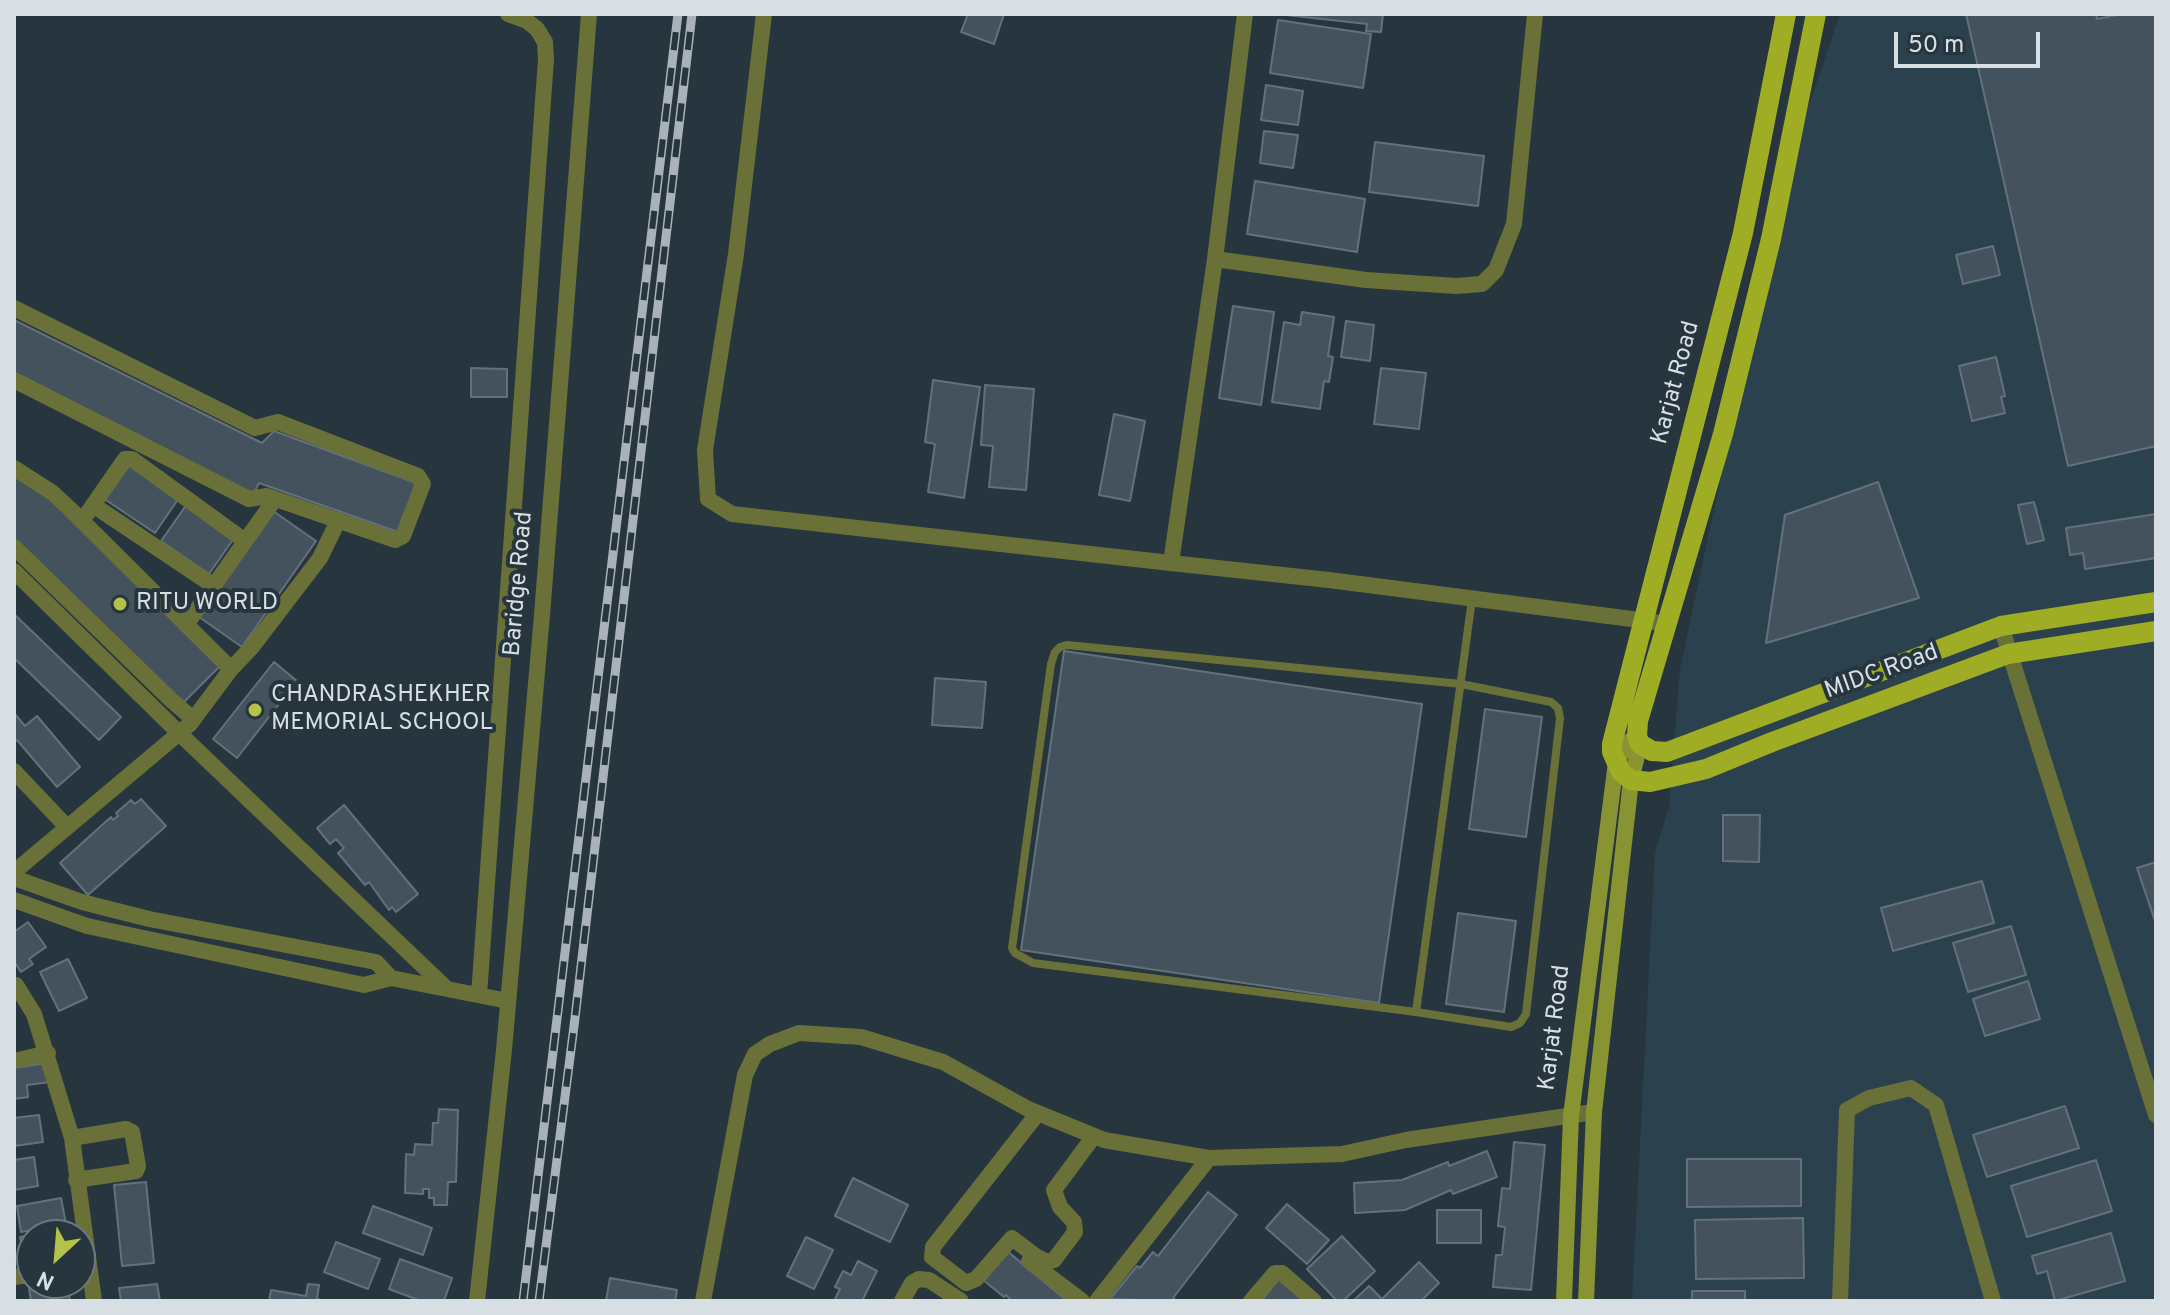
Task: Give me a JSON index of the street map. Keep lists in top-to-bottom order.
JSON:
{
  "streets": {
    "main road": ["Karjat Road", "MIDC Road"],
    "street": ["Baridge Road"]
  },
  "crossings": [
    ["Karjat Road", "MIDC Road"]
  ],
  "places": ["RITU WORLD", "CHANDRASHEKHER MEMORIAL SCHOOL"],
  "scale_bar": "50 m",
  "north": "bottom left"
}
